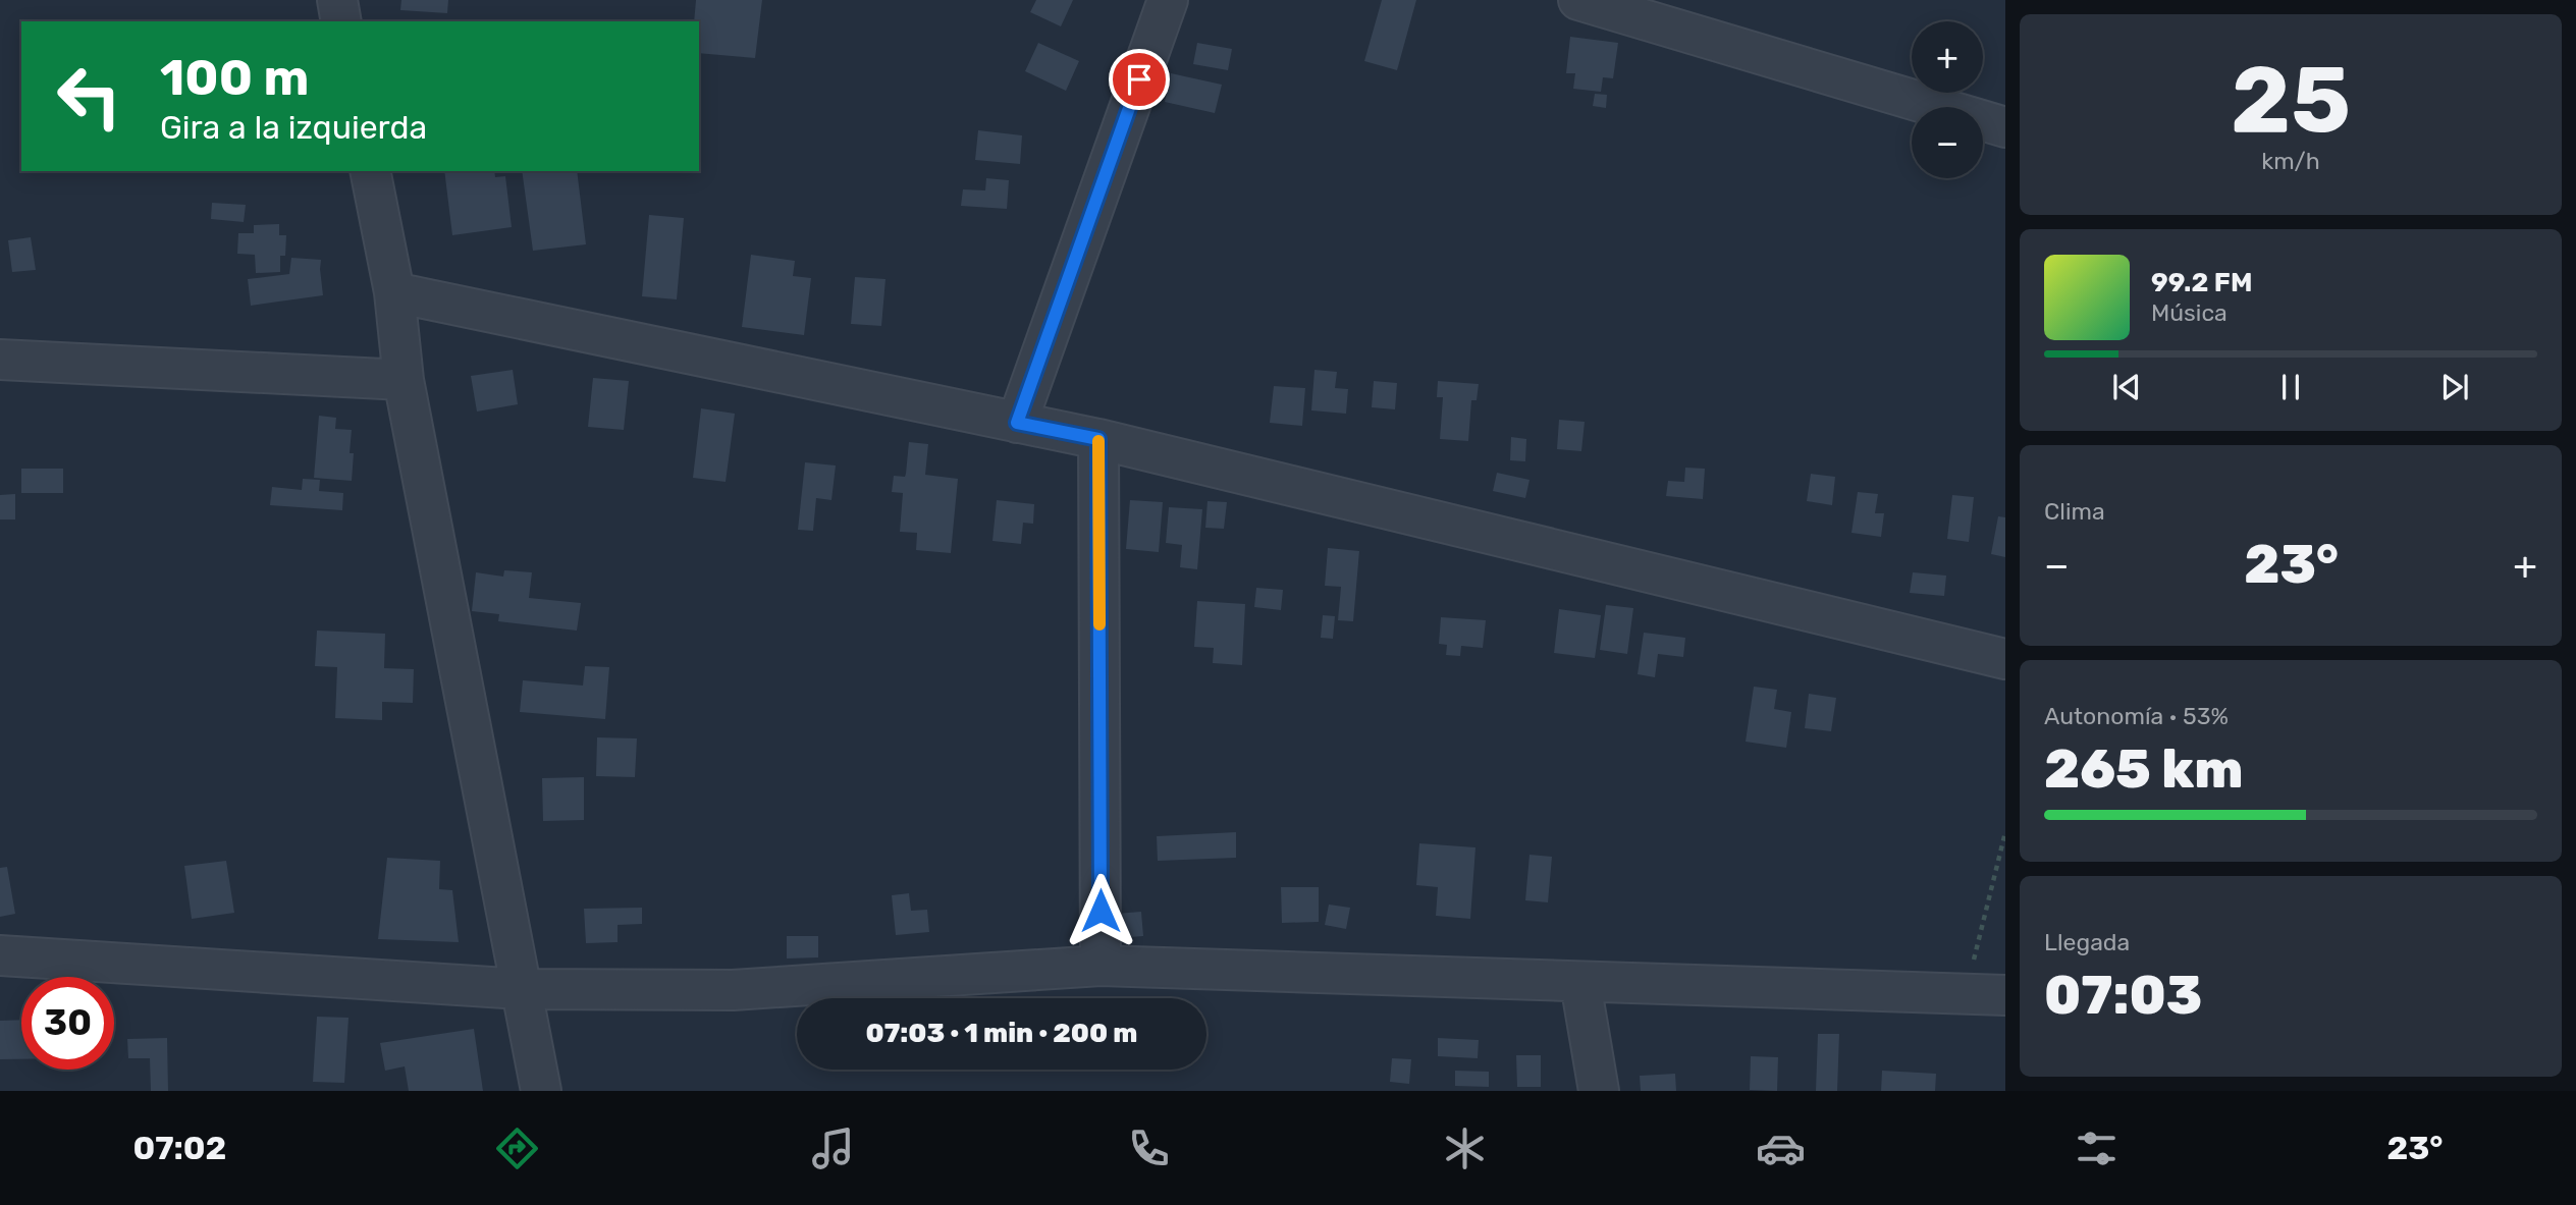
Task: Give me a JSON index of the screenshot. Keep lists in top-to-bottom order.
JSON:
{
  "page": {
    "tile": [
      ["25", "km/h"],
      "Clima",
      ["Autonomía · 53%", "265 km"],
      ["Llegada", "07:03"]
    ],
    "map_buttons": ["+", "−"],
    "turn": ["100 m", "Gira a la izquierda"],
    "song": ["99.2 FM", "Música"],
    "heat": ["−", "23°", "+"],
    "limit": "30",
    "trip": "07:03 · 1 min · 200 m",
    "tabs": ["07:02", "23°"]
  }
}
